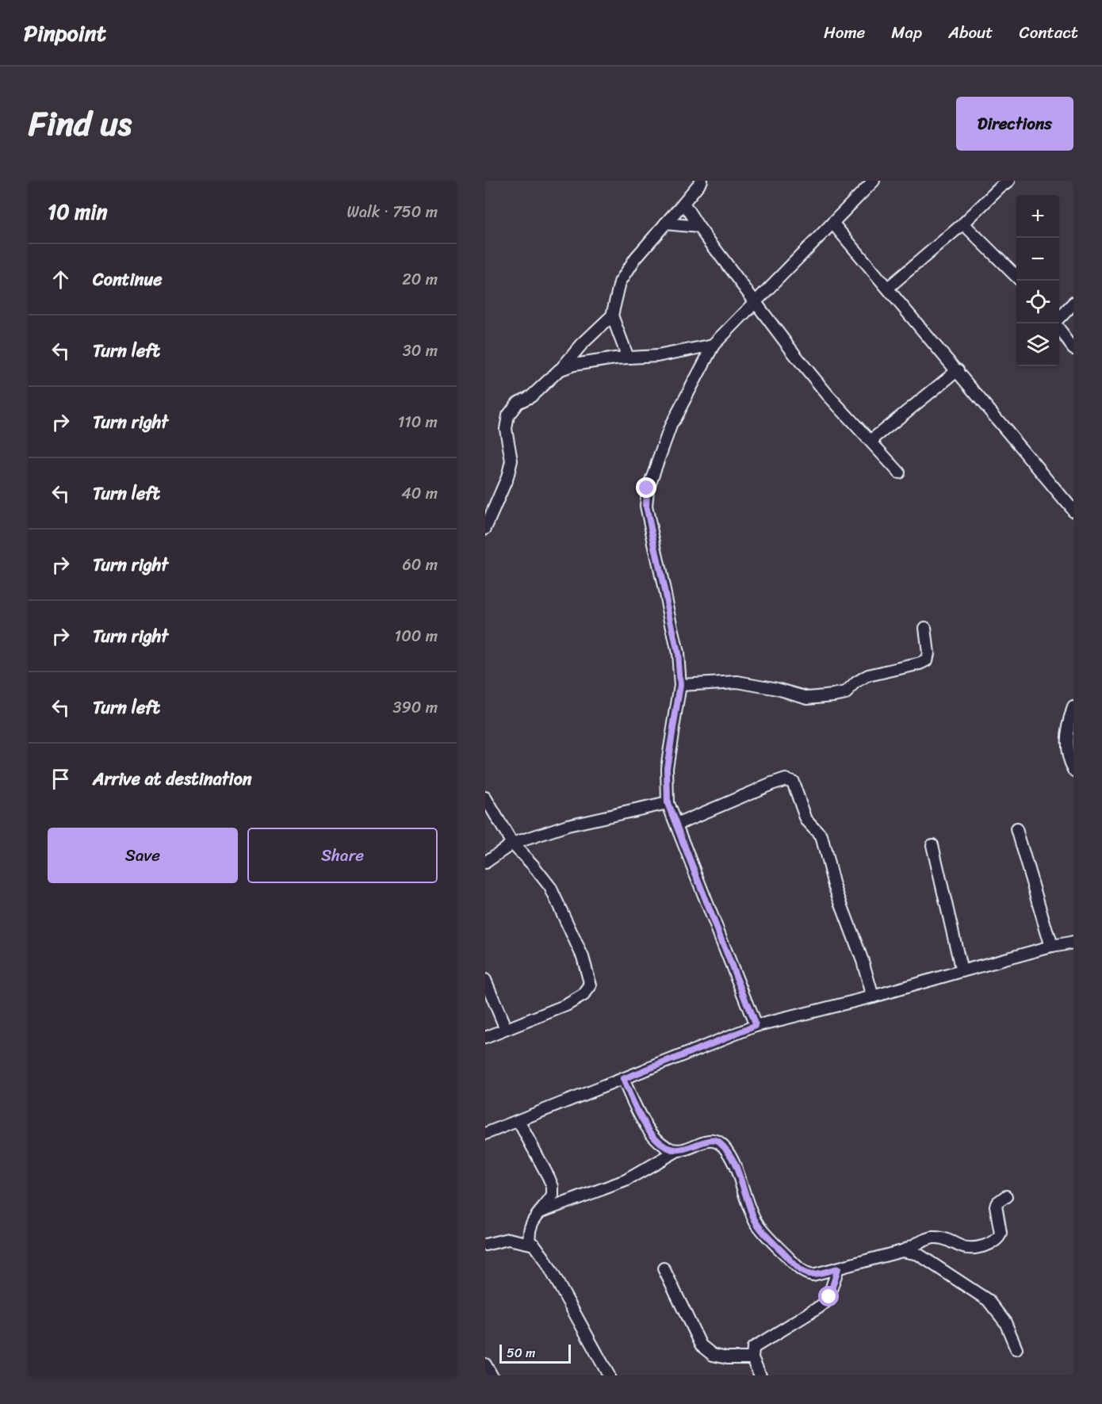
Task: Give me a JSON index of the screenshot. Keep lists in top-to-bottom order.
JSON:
{
  "scale_bar": "50 m",
  "page": {
    "header": "Pinpoint",
    "nav": [
      "Home",
      "Map",
      "About",
      "Contact"
    ],
    "title": "Find us",
    "buttons": [
      "Directions",
      ["Save", "Share"]
    ],
    "heading": ["10 min", "Walk · 750 m"],
    "map_buttons": ["+", "−"],
    "list": [
      ["Continue", "20 m"],
      ["Turn left", "30 m"],
      ["Turn right", "110 m"],
      ["Turn left", "40 m"],
      ["Turn right", "60 m"],
      ["Turn right", "100 m"],
      ["Turn left", "390 m"],
      "Arrive at destination"
    ],
    "scale": "50 m"
  }
}
